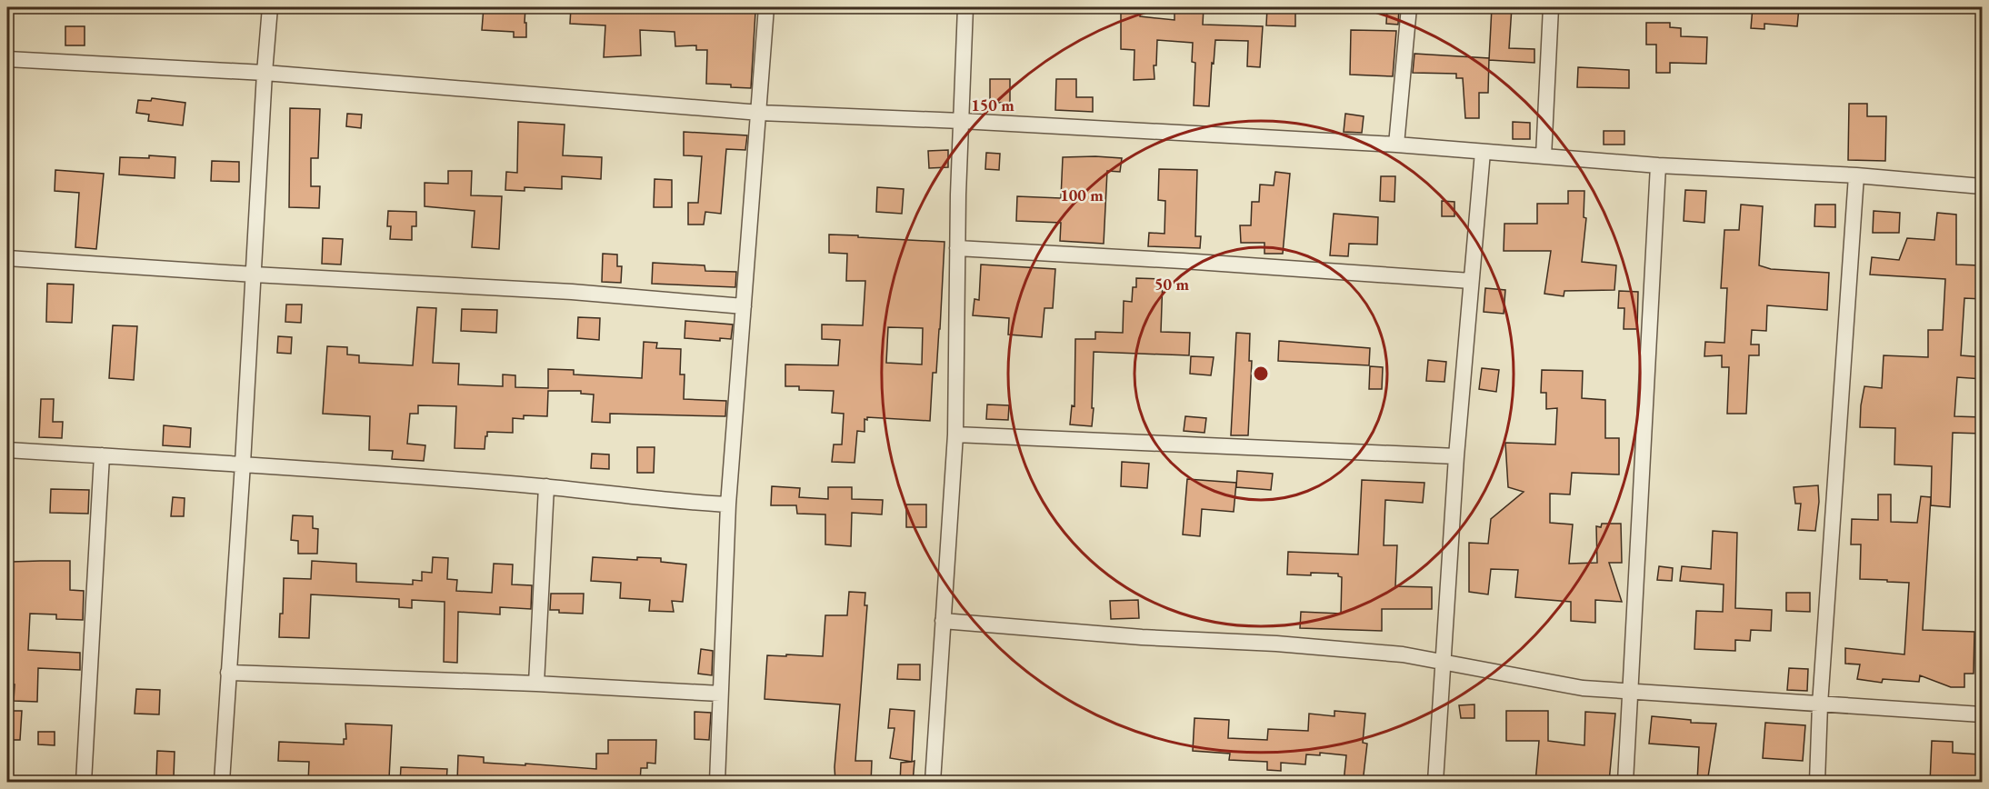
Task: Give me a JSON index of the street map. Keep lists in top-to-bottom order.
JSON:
{
  "rings": ["150 m", "100 m", "50 m"]
}
